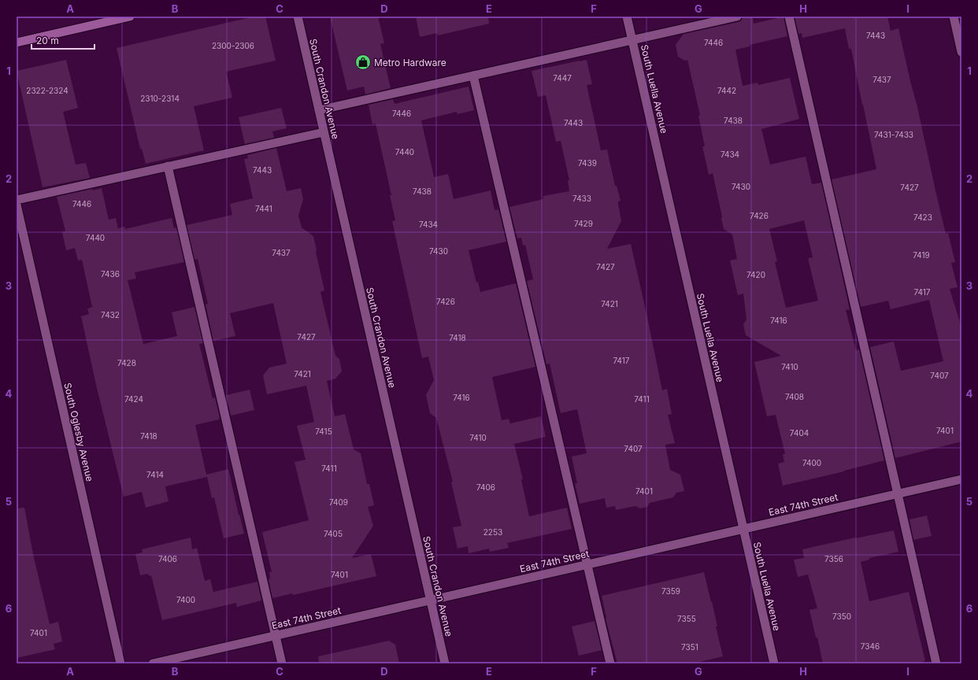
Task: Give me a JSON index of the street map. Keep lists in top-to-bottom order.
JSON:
{
  "streets": {
    "street": [
      "South Crandon Avenue",
      "South Luella Avenue",
      "South Oglesby Avenue",
      "East 74th Street"
    ]
  },
  "crossings": [
    ["South Crandon Avenue", "East 74th Street"],
    ["South Luella Avenue", "East 74th Street"]
  ],
  "places": {
    "shop": ["Metro Hardware"]
  },
  "house_numbers": [
    "7443",
    "7446",
    "2300-2306",
    "7447",
    "7437",
    "2322-2324",
    "7442",
    "2310-2314",
    "7446",
    "7438",
    "7443",
    "7431-7433",
    "7440",
    "7434",
    "7439",
    "7443",
    "7430",
    "7427",
    "7438",
    "7433",
    "7446",
    "7441",
    "7426",
    "7423",
    "7429",
    "7434",
    "7440",
    "7430",
    "7437",
    "7419",
    "7427",
    "7436",
    "7420",
    "7417",
    "7426",
    "7421",
    "7432",
    "7416",
    "7427",
    "7418",
    "7417",
    "7428",
    "7410",
    "7421",
    "7407",
    "7408",
    "7416",
    "7424",
    "7411",
    "7401",
    "7415",
    "7404",
    "7418",
    "7410",
    "7407",
    "7400",
    "7411",
    "7414",
    "7406",
    "7401",
    "7409",
    "2253",
    "7405",
    "7406",
    "7356",
    "7401",
    "7359",
    "7400",
    "7350",
    "7355",
    "7401",
    "7346",
    "7351"
  ],
  "scale_bar": "20 m",
  "grid": {
    "columns": [
      "A",
      "B",
      "C",
      "D",
      "E",
      "F",
      "G",
      "H",
      "I"
    ],
    "rows": [
      "1",
      "2",
      "3",
      "4",
      "5",
      "6"
    ]
  }
}
